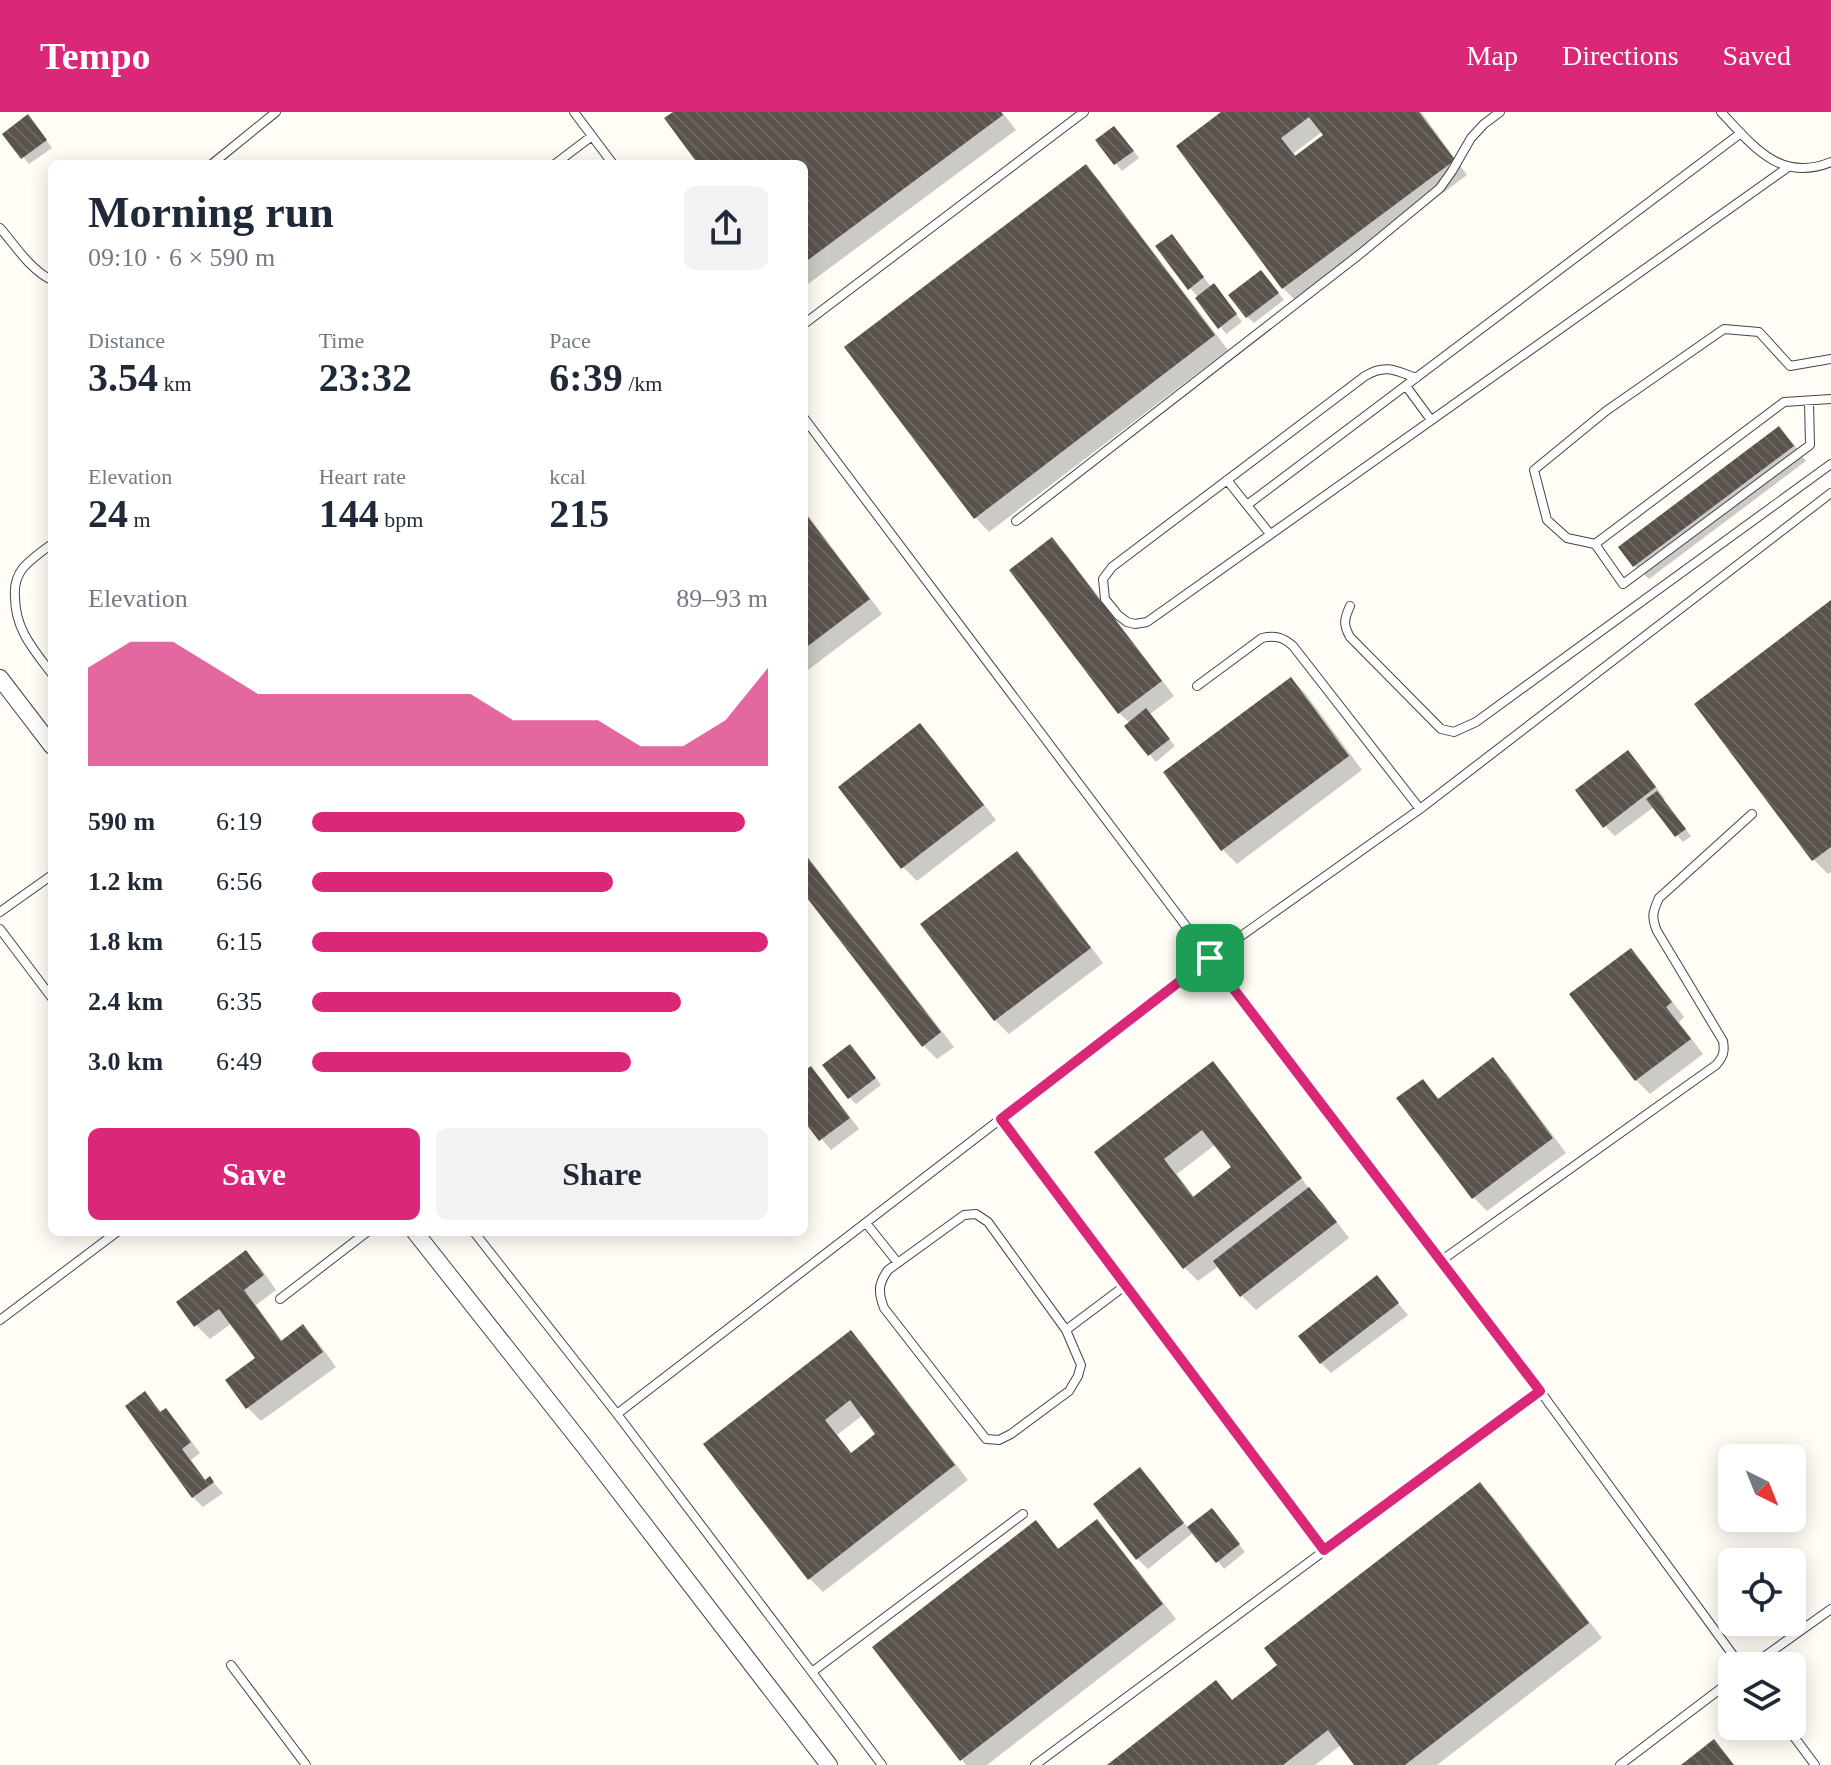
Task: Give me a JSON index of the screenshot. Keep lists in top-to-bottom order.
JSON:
{
  "north": "bottom right",
  "page": {
    "header": "Tempo",
    "nav": ["Map", "Directions", "Saved"],
    "heading": ["Morning run", "09:10 · 6 × 590 m"],
    "stats": [
      ["Distance", "3.54 km"],
      ["Time", "23:32"],
      ["Pace", "6:39 /km"],
      ["Elevation", "24 m"],
      ["Heart rate", "144 bpm"],
      ["kcal", "215"]
    ],
    "chart": ["Elevation", "89–93 m"],
    "list": [
      {
        "name": "590 m",
        "note": "6:19"
      },
      {
        "name": "1.2 km",
        "note": "6:56"
      },
      {
        "name": "1.8 km",
        "note": "6:15"
      },
      {
        "name": "2.4 km",
        "note": "6:35"
      },
      {
        "name": "3.0 km",
        "note": "6:49"
      }
    ],
    "buttons": ["Save", "Share"]
  }
}
